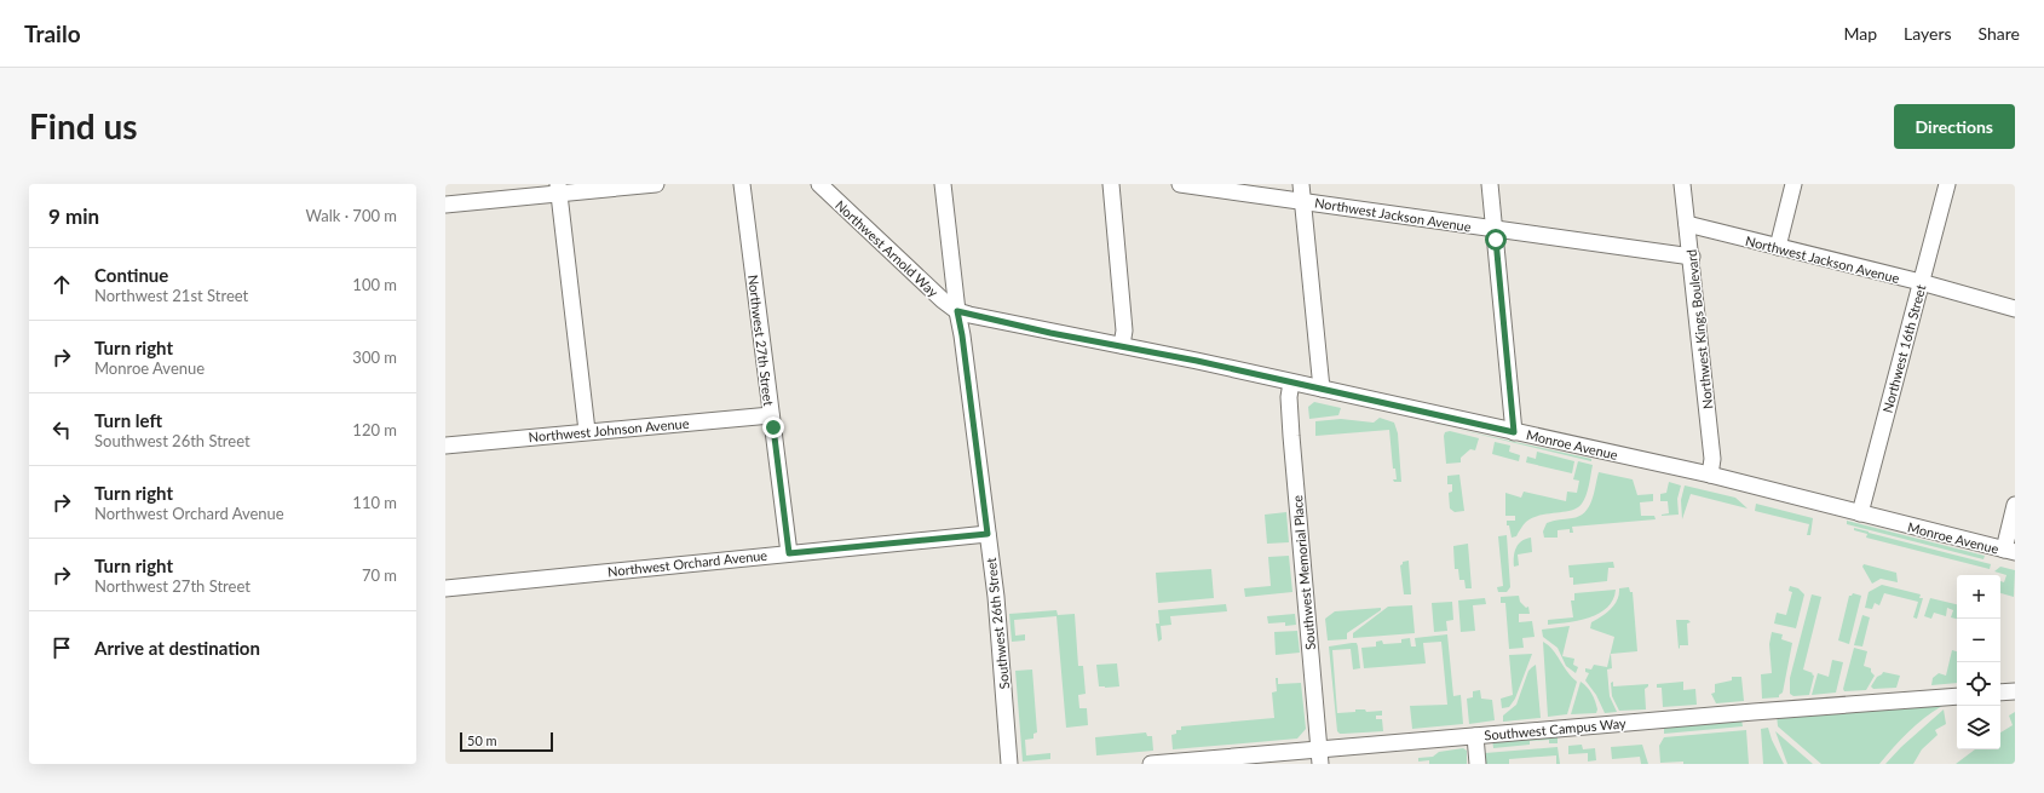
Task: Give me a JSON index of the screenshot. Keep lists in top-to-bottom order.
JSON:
{
  "streets": {
    "street": [
      "Northwest Jackson Avenue",
      "Northwest Arnold Way",
      "Northwest Kings Boulevard",
      "Northwest 27th Street",
      "Northwest 16th Street",
      "Northwest Johnson Avenue",
      "Monroe Avenue",
      "Northwest Orchard Avenue",
      "Southwest Memorial Place",
      "Southwest 26th Street",
      "Southwest Campus Way"
    ]
  },
  "crossings": [
    ["Northwest Jackson Avenue", "Northwest Kings Boulevard"],
    ["Northwest Jackson Avenue", "Northwest 16th Street"],
    ["Northwest Arnold Way", "Monroe Avenue"],
    ["Northwest Arnold Way", "Southwest 26th Street"],
    ["Northwest Kings Boulevard", "Monroe Avenue"],
    ["Northwest 27th Street", "Northwest Johnson Avenue"],
    ["Northwest 27th Street", "Northwest Orchard Avenue"],
    ["Northwest 16th Street", "Monroe Avenue"],
    ["Monroe Avenue", "Southwest Memorial Place"],
    ["Monroe Avenue", "Southwest 26th Street"],
    ["Northwest Orchard Avenue", "Southwest 26th Street"],
    ["Southwest Memorial Place", "Southwest Campus Way"]
  ],
  "scale_bar": "50 m",
  "page": {
    "header": "Trailo",
    "nav": ["Map", "Layers", "Share"],
    "buttons": "Directions",
    "title": "Find us",
    "heading": ["9 min", "Walk · 700 m"],
    "list": [
      ["Continue", "Northwest 21st Street", "100 m"],
      ["Turn right", "Monroe Avenue", "300 m"],
      ["Turn left", "Southwest 26th Street", "120 m"],
      ["Turn right", "Northwest Orchard Avenue", "110 m"],
      ["Turn right", "Northwest 27th Street", "70 m"],
      "Arrive at destination"
    ],
    "map_buttons": ["+", "−"],
    "scale": "50 m"
  }
}
